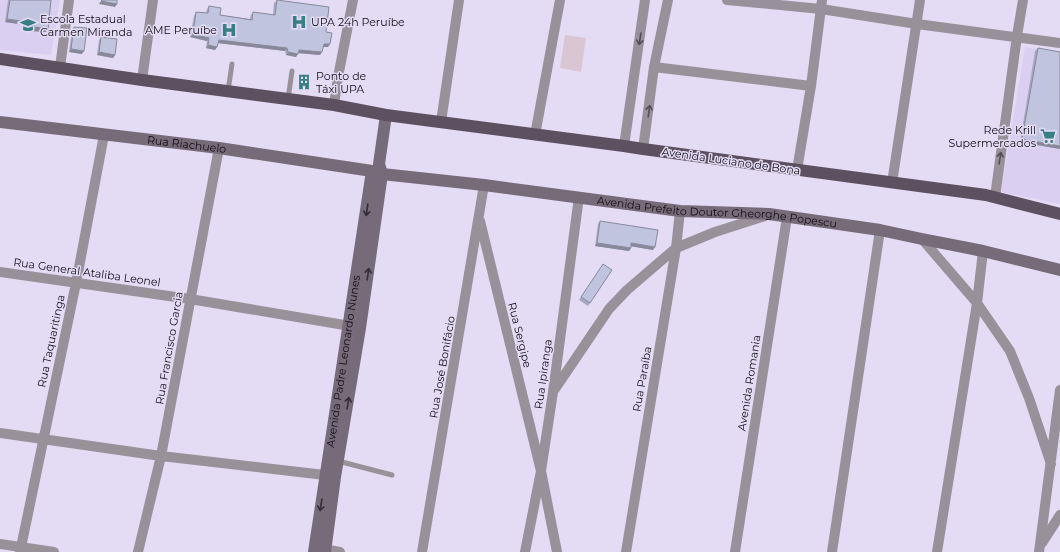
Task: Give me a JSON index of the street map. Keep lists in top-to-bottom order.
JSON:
{
  "streets": {
    "main road": [
      "Rua Riachuelo",
      "Avenida Luciano de Bona",
      "Avenida Prefeito Doutor Gheorghe Popescu",
      "Avenida Padre Leonardo Nunes"
    ],
    "street": [
      "Rua General Ataliba Leonel",
      "Rua Sergipe",
      "Rua Taquaritinga",
      "Rua Francisco Garcia",
      "Rua José Bonifácio",
      "Rua Ipiranga",
      "Rua Paraíba",
      "Avenida Romania"
    ]
  },
  "crossings": [
    ["Rua Riachuelo", "Avenida Prefeito Doutor Gheorghe Popescu"],
    ["Rua Riachuelo", "Rua Taquaritinga"],
    ["Rua Riachuelo", "Rua Francisco Garcia"],
    ["Rua Riachuelo", "Avenida Padre Leonardo Nunes"],
    ["Avenida Luciano de Bona", "Avenida Padre Leonardo Nunes"],
    ["Avenida Prefeito Doutor Gheorghe Popescu", "Avenida Padre Leonardo Nunes"],
    ["Avenida Prefeito Doutor Gheorghe Popescu", "Rua José Bonifácio"],
    ["Avenida Prefeito Doutor Gheorghe Popescu", "Rua Ipiranga"],
    ["Avenida Prefeito Doutor Gheorghe Popescu", "Rua Paraíba"],
    ["Avenida Prefeito Doutor Gheorghe Popescu", "Avenida Romania"],
    ["Rua General Ataliba Leonel", "Rua Taquaritinga"],
    ["Rua General Ataliba Leonel", "Rua Francisco Garcia"],
    ["Rua General Ataliba Leonel", "Avenida Padre Leonardo Nunes"],
    ["Rua Sergipe", "Rua José Bonifácio"],
    ["Rua Sergipe", "Rua Ipiranga"]
  ],
  "places": {
    "hospital": ["UPA 24h Peruíbe", "AME Peruíbe"],
    "school or university": ["Escola Estadual Carmen Miranda"],
    "building": ["Ponto de Táxi UPA"],
    "supermarket": ["Rede Krill Supermercados"]
  }
}
